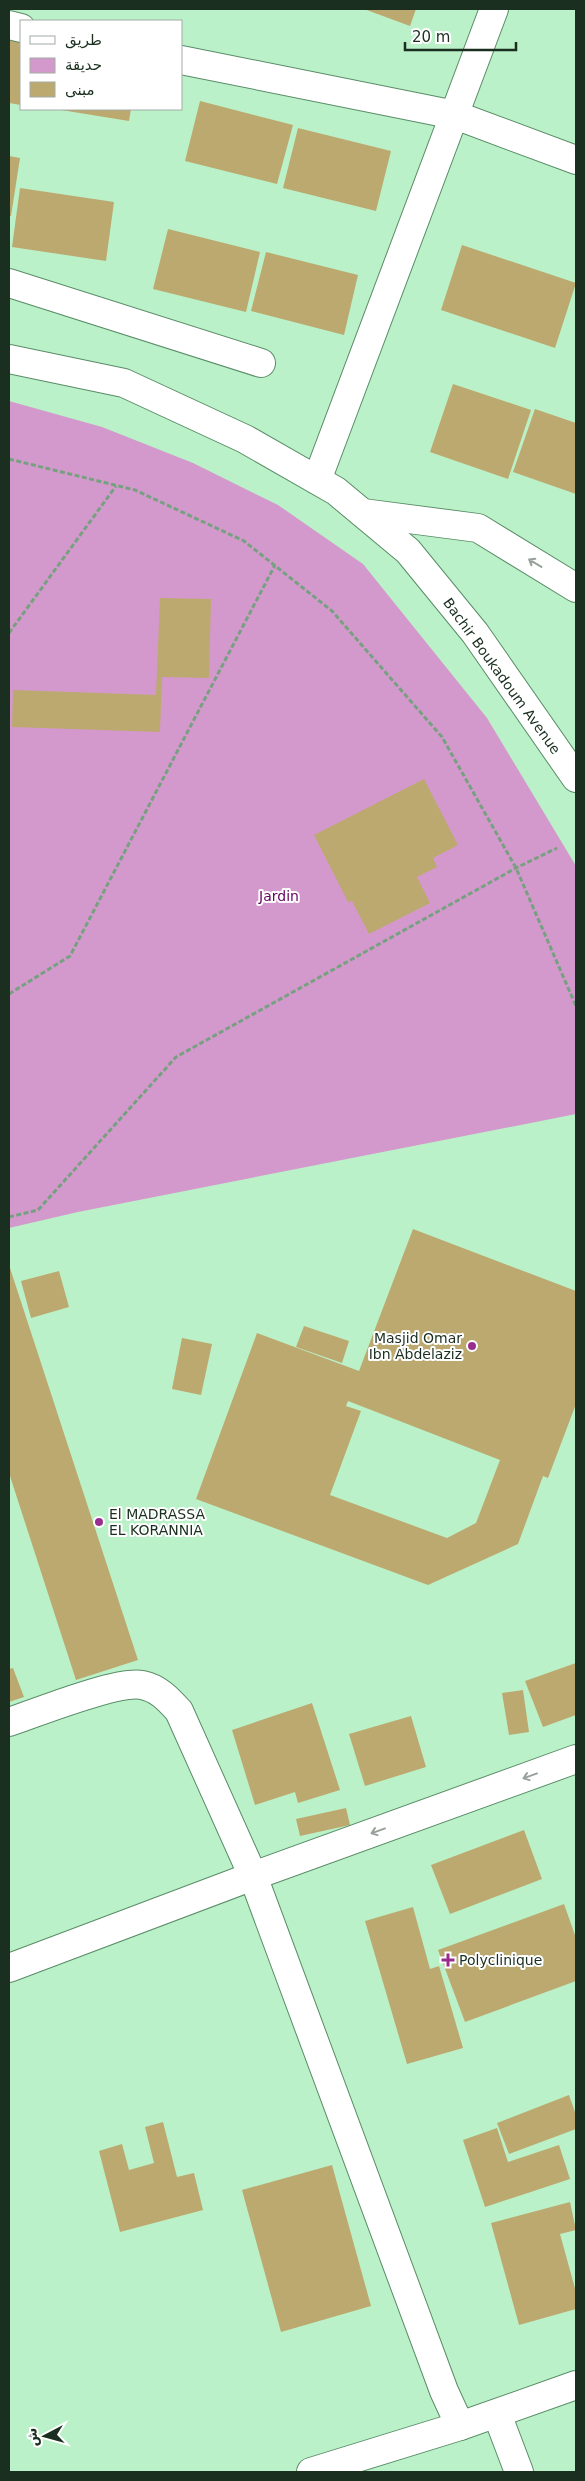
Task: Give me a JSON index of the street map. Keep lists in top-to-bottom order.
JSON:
{
  "streets": {
    "street": ["Bachir Boukadoum Avenue"]
  },
  "parks": ["Jardin"],
  "places": {
    "other": ["Masjid Omar Ibn Abdelaziz", "El MADRASSA EL KORANNIA"],
    "health": ["Polyclinique"]
  },
  "legend": ["طريق", "حديقة", "مبنى"],
  "scale_bar": "20 m",
  "north": "left"
}
